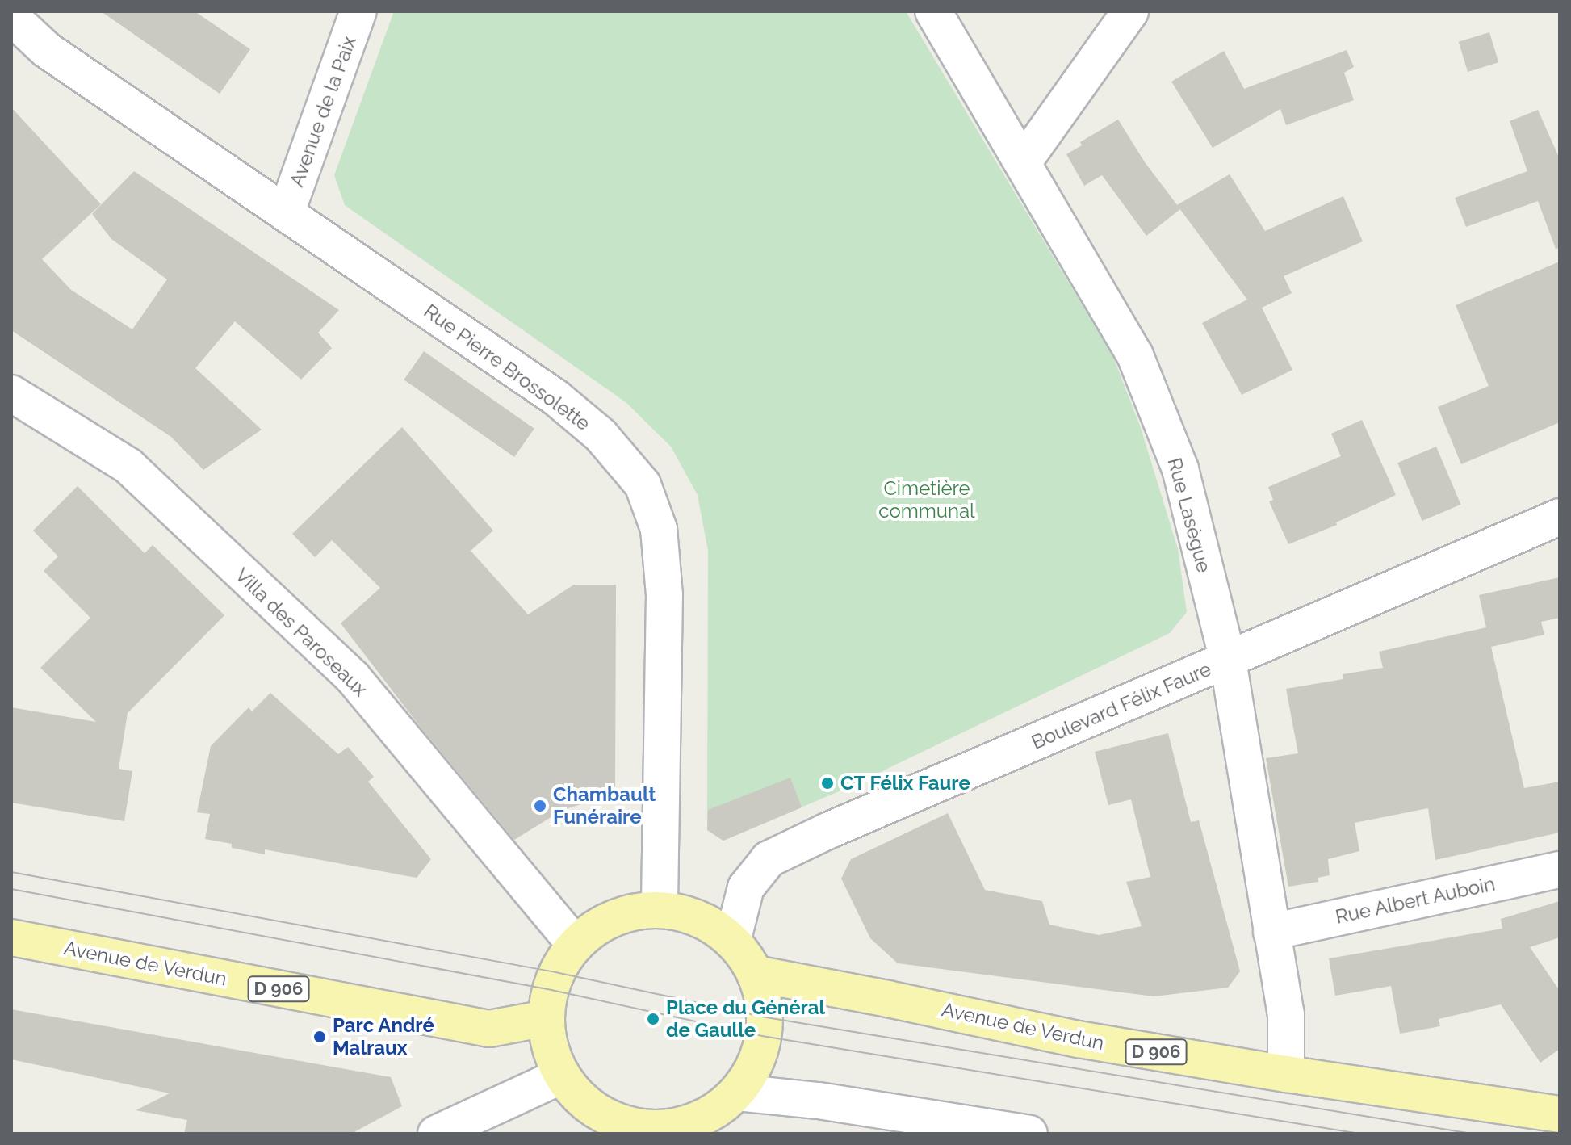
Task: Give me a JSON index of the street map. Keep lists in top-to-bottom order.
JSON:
{
  "streets": {
    "main road": ["Avenue de Verdun", "D 906"],
    "street": [
      "Avenue de la Paix",
      "Rue Pierre Brossolette",
      "Rue Lasègue",
      "Villa des Paroseaux",
      "Boulevard Félix Faure",
      "Rue Albert Auboin"
    ]
  },
  "crossings": [
    ["Avenue de la Paix", "Rue Pierre Brossolette"],
    ["Rue Pierre Brossolette", "Villa des Paroseaux"],
    ["Rue Pierre Brossolette", "Boulevard Félix Faure"],
    ["Rue Pierre Brossolette", "Avenue de Verdun"],
    ["Rue Lasègue", "Boulevard Félix Faure"],
    ["Rue Lasègue", "Rue Albert Auboin"],
    ["Rue Lasègue", "Avenue de Verdun"],
    ["Villa des Paroseaux", "Boulevard Félix Faure"],
    ["Villa des Paroseaux", "Avenue de Verdun"],
    ["Boulevard Félix Faure", "Avenue de Verdun"]
  ],
  "parks": ["Cimetière communal"],
  "places": [
    "CT Félix Faure",
    "Chambault Funéraire",
    "Place du Général de Gaulle",
    "Parc André Malraux"
  ]
}
